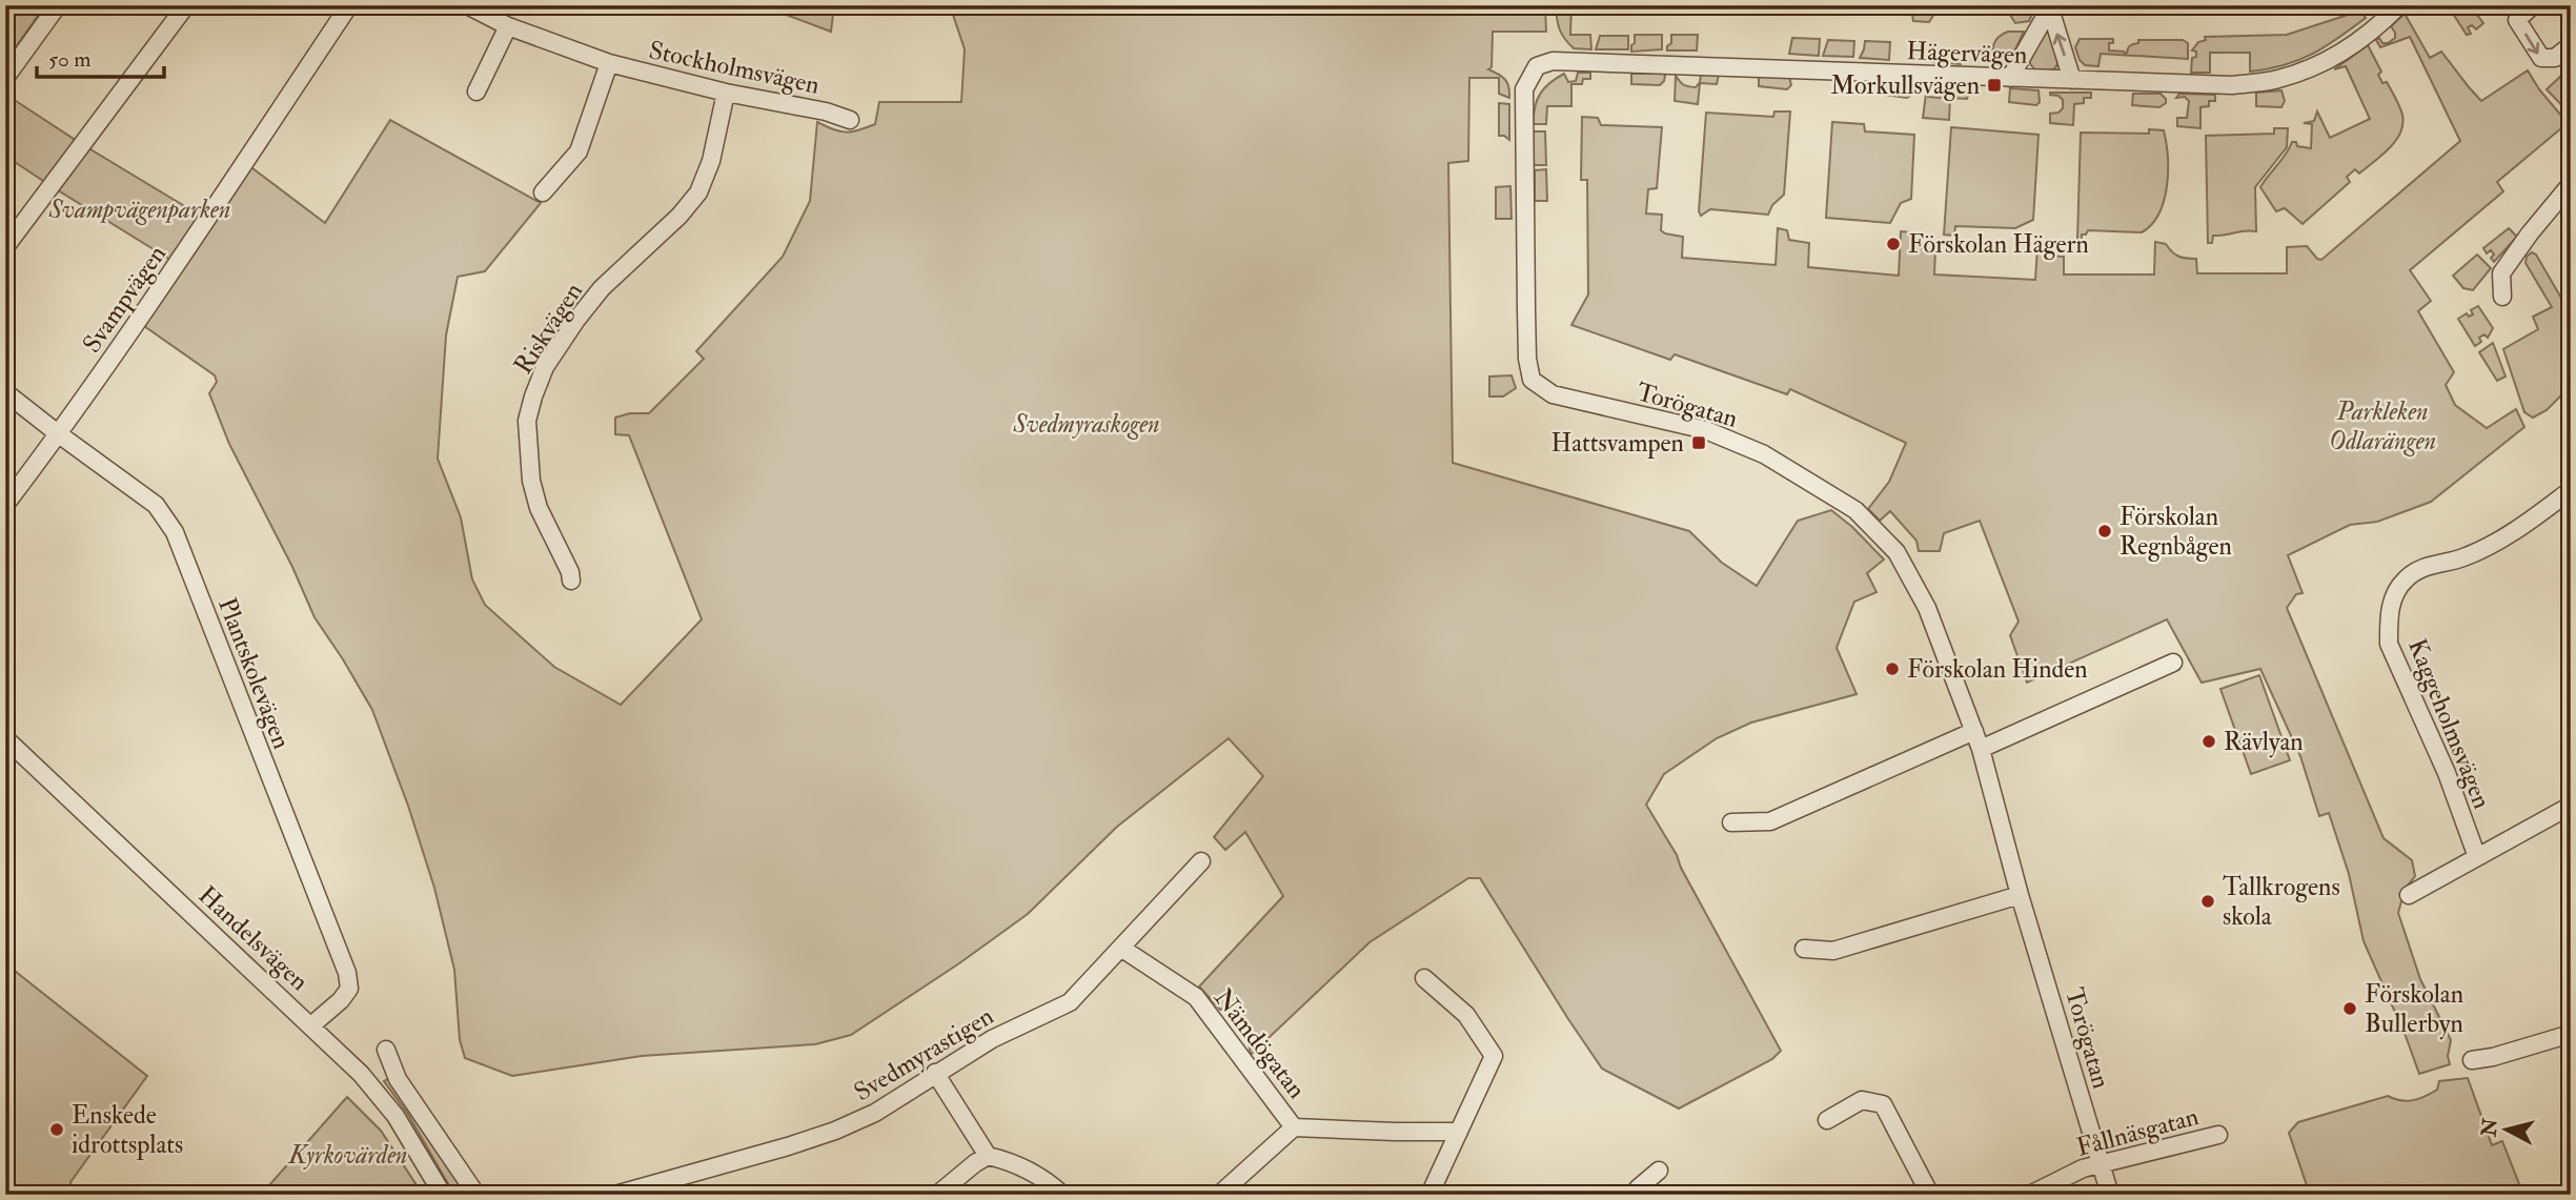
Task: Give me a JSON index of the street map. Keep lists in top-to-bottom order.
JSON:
{
  "streets": {
    "street": [
      "Hägervägen",
      "Stockholmsvägen",
      "Svampvägen",
      "Riskvägen",
      "Torögatan",
      "Plantskolevägen",
      "Kaggeholmsvägen",
      "Handelsvägen",
      "Nämdögatan",
      "Svedmyrastigen",
      "Fållnäsgatan"
    ]
  },
  "crossings": [
    ["Hägervägen", "Torögatan"],
    ["Stockholmsvägen", "Riskvägen"],
    ["Svampvägen", "Plantskolevägen"],
    ["Torögatan", "Fållnäsgatan"],
    ["Plantskolevägen", "Handelsvägen"],
    ["Nämdögatan", "Svedmyrastigen"]
  ],
  "parks": [
    "Svampvägenparken",
    "Parkleken Odlarängen",
    "Svedmyraskogen",
    "Kyrkovärden"
  ],
  "places": {
    "transit": ["Morkullsvägen", "Hattsvampen"],
    "other": [
      "Förskolan Hägern",
      "Förskolan Regnbågen",
      "Förskolan Hinden",
      "Rävlyan",
      "Tallkrogens skola",
      "Förskolan Bullerbyn",
      "Enskede idrottsplats"
    ]
  },
  "scale_bar": "50 m",
  "north": "left"
}
